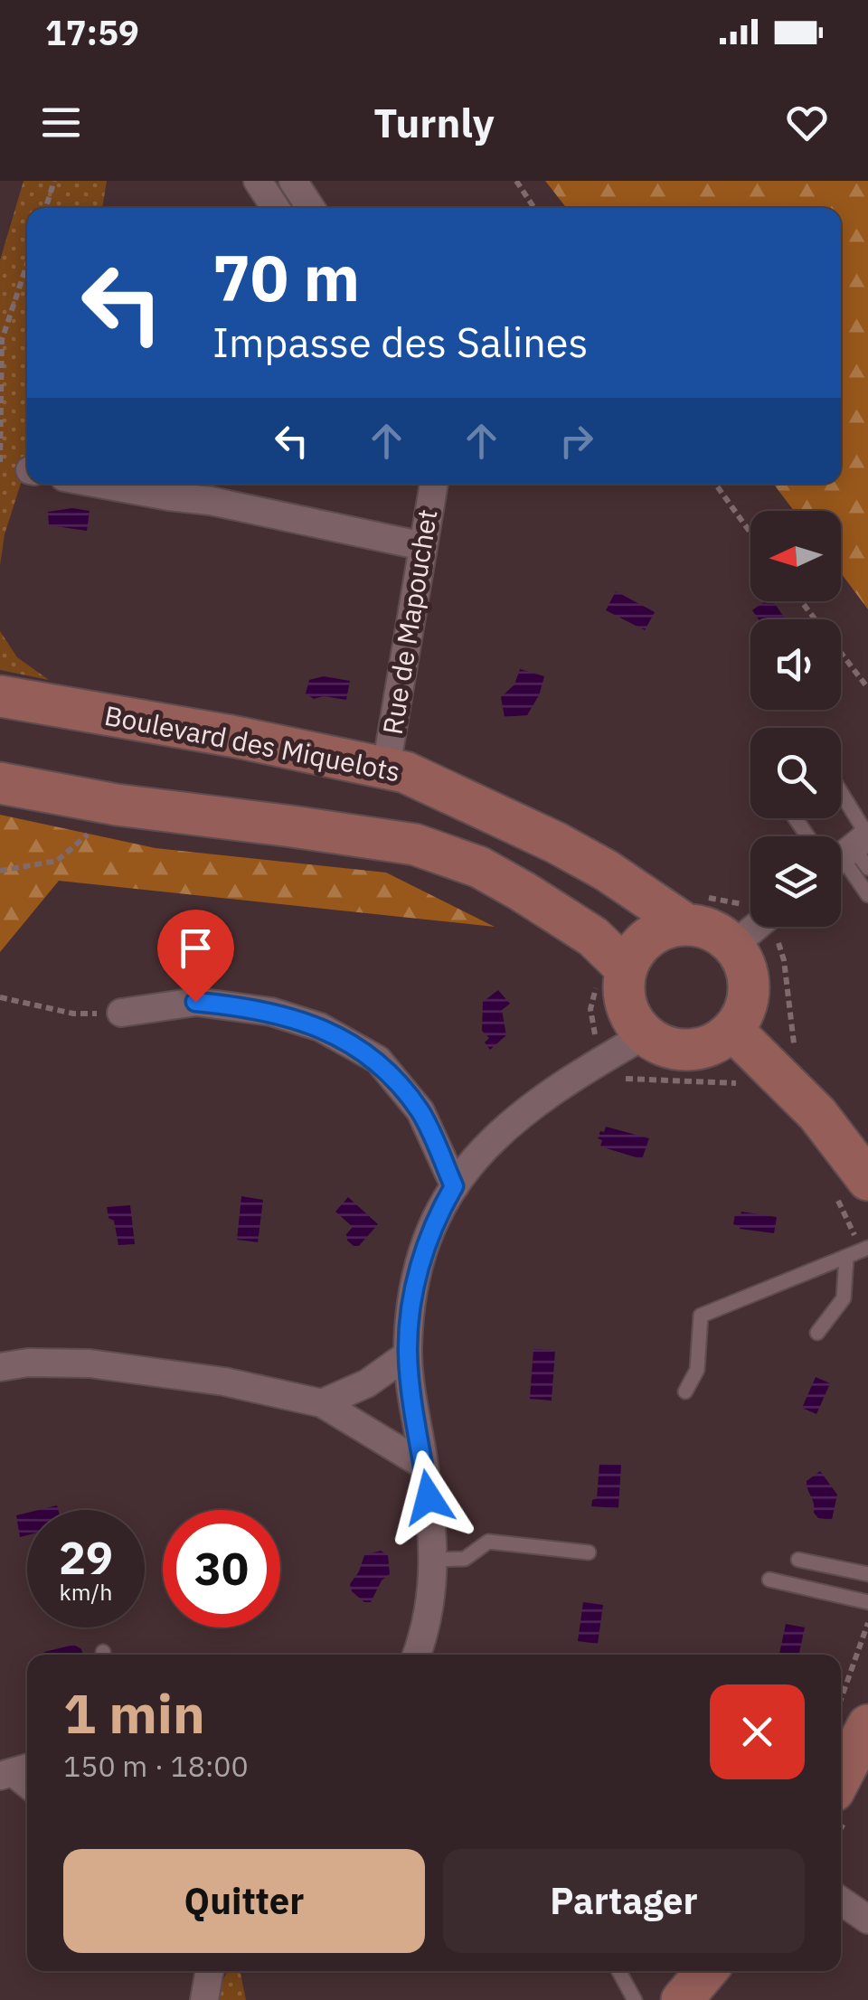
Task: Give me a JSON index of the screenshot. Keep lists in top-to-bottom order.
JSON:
{
  "streets": {
    "main road": ["Boulevard des Miquelots"],
    "street": ["Rue de Mapouchet"]
  },
  "crossings": [
    ["Rue de Mapouchet", "Boulevard des Miquelots"]
  ],
  "north": "left",
  "page": {
    "status": "17:59",
    "header": "Turnly",
    "turn": ["70 m", "Impasse des Salines"],
    "speed": "29 km/h",
    "limit": "30",
    "heading": ["1 min", "150 m · 18:00"],
    "buttons": ["Quitter", "Partager"]
  }
}
